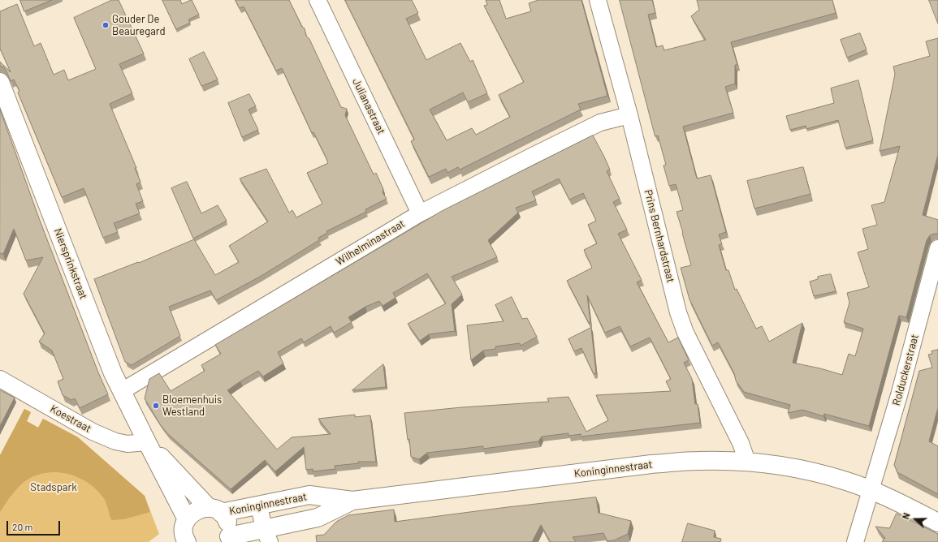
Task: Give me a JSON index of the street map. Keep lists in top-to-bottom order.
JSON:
{
  "streets": {
    "main road": ["Niersprinkstraat", "Koninginnestraat"],
    "street": [
      "Julianastraat",
      "Prins Bernhardstraat",
      "Wilhelminastraat",
      "Rolduckerstraat",
      "Koestraat"
    ]
  },
  "crossings": [
    ["Julianastraat", "Wilhelminastraat"],
    ["Prins Bernhardstraat", "Wilhelminastraat"],
    ["Prins Bernhardstraat", "Koninginnestraat"],
    ["Wilhelminastraat", "Niersprinkstraat"],
    ["Niersprinkstraat", "Koestraat"],
    ["Niersprinkstraat", "Koninginnestraat"],
    ["Rolduckerstraat", "Koninginnestraat"]
  ],
  "parks": ["Stadspark"],
  "places": ["Gouder De Beauregard", "Bloemenhuis Westland"],
  "scale_bar": "20 m",
  "north": "left"
}
